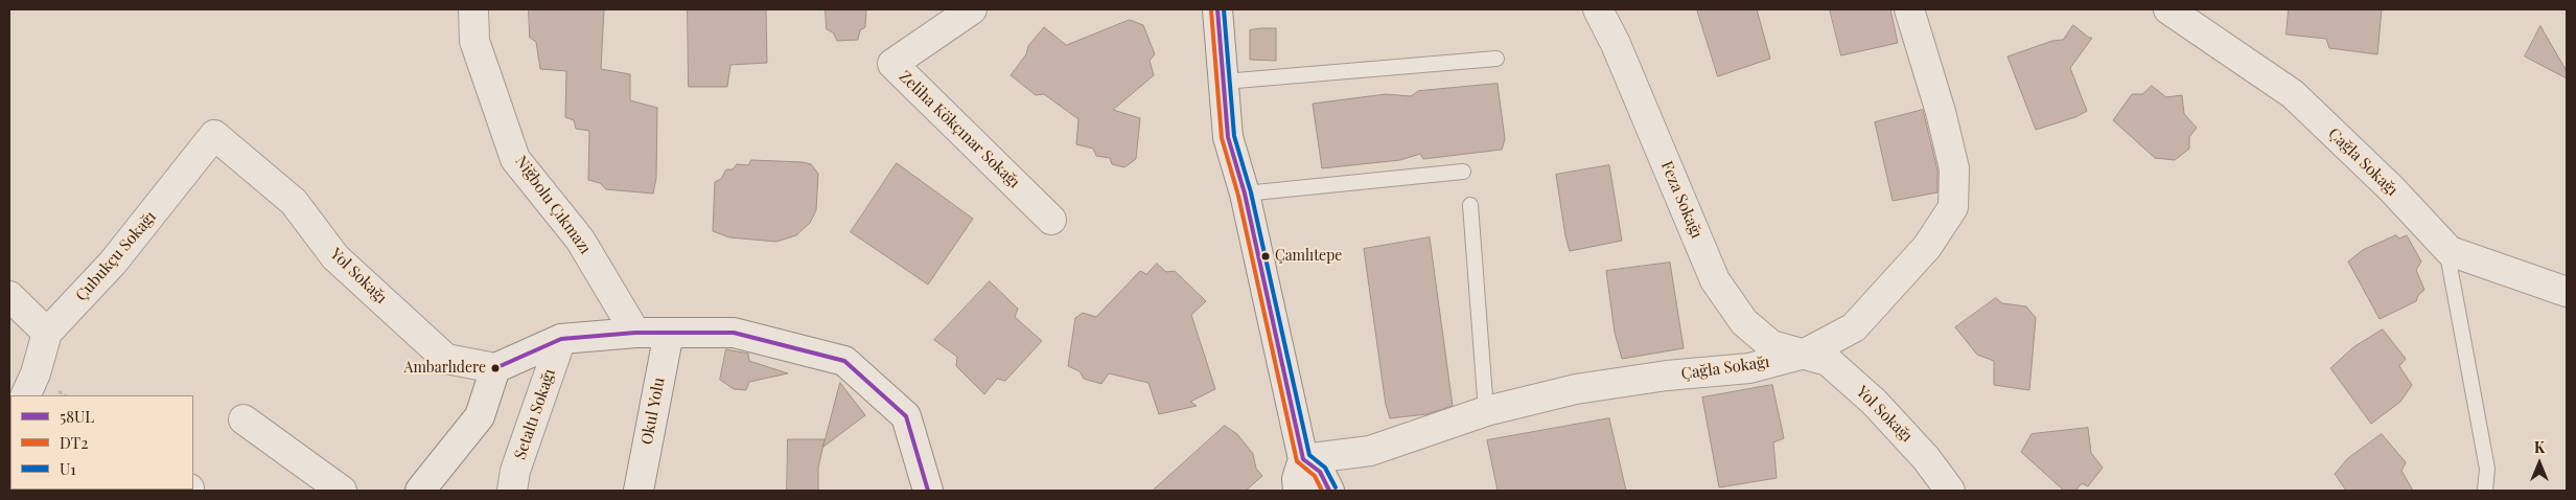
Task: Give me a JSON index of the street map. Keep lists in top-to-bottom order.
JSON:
{
  "streets": {
    "street": [
      "Zeliha Kökçınar Sokağı",
      "Çağla Sokağı",
      "Feza Sokağı",
      "Niğbolu Çıkmazı",
      "Çubukçu Sokağı",
      "Yol Sokağı",
      "Okul Yolu",
      "Setaltı Sokağı"
    ]
  },
  "crossings": [
    ["Çağla Sokağı", "Feza Sokağı"],
    ["Çağla Sokağı", "Yol Sokağı"],
    ["Feza Sokağı", "Yol Sokağı"],
    ["Çubukçu Sokağı", "Yol Sokağı"]
  ],
  "places": ["Çamlıtepe", "Ambarlıdere"],
  "lines": ["transit line 58UL", "transit line U1", "transit line DT2"],
  "legend": ["58UL", "DT2", "U1"],
  "north": "top"
}
